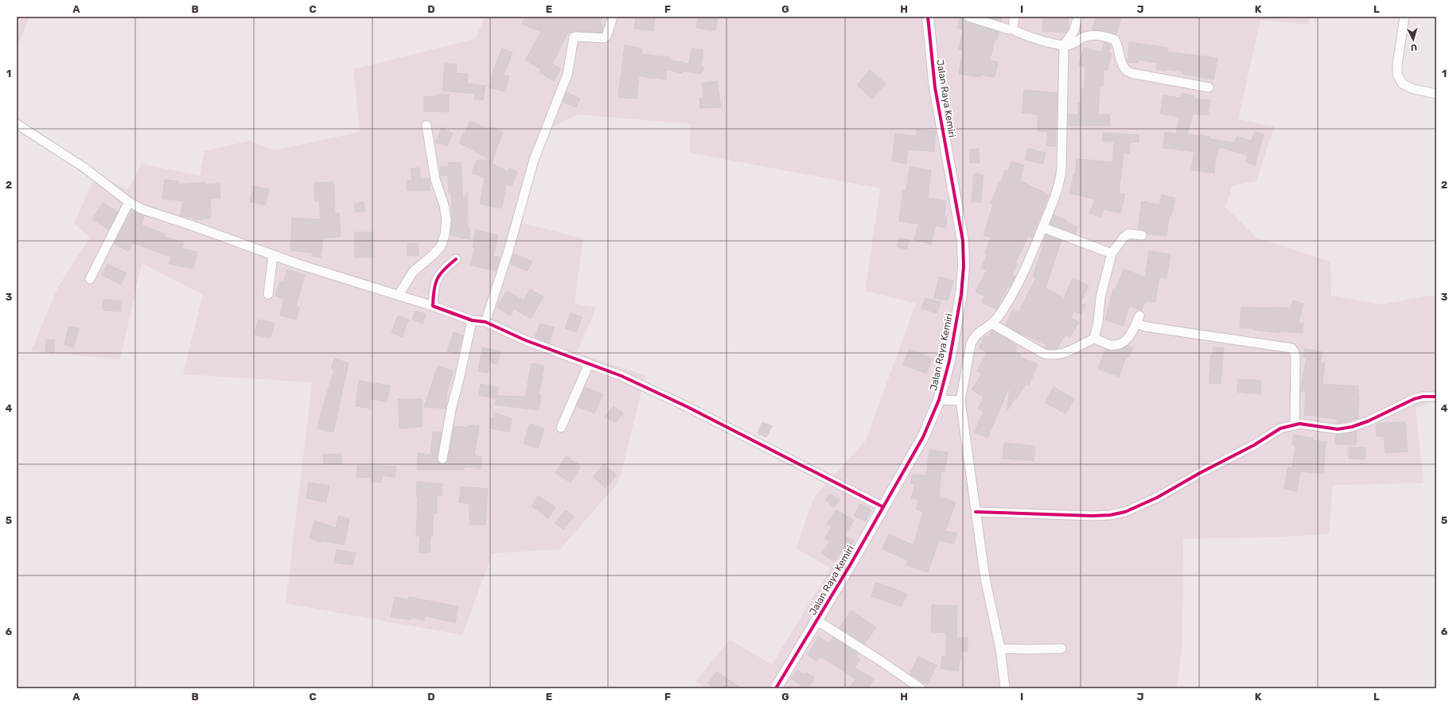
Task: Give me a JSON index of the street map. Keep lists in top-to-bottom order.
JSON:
{
  "streets": {
    "street": ["Jalan Raya Kemiri"]
  },
  "north": "bottom",
  "grid": {
    "columns": [
      "A",
      "B",
      "C",
      "D",
      "E",
      "F",
      "G",
      "H",
      "I",
      "J",
      "K",
      "L"
    ],
    "rows": [
      "1",
      "2",
      "3",
      "4",
      "5",
      "6"
    ]
  }
}
